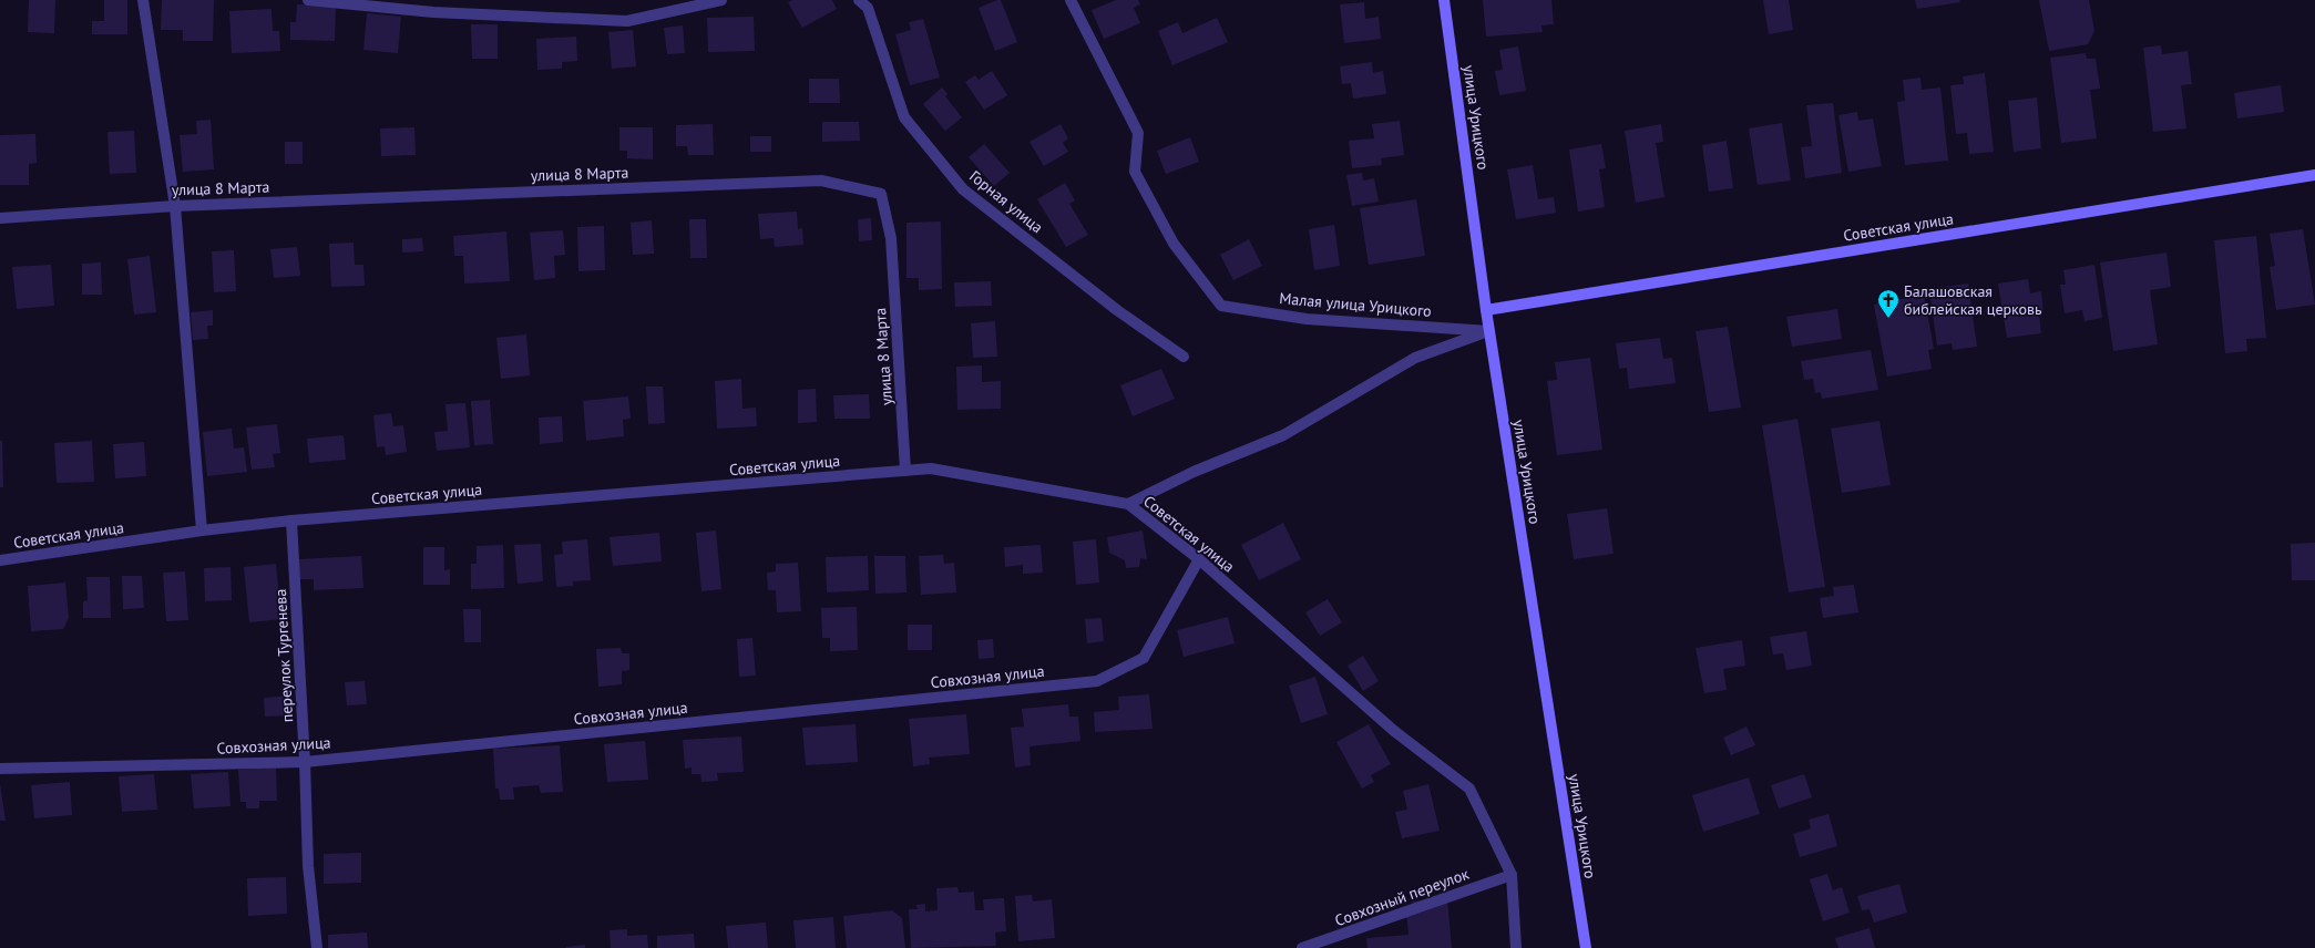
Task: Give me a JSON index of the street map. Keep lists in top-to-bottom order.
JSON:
{
  "streets": {
    "main road": ["улица Урицкого", "Советская улица"],
    "street": [
      "улица 8 Марта",
      "Горная улица",
      "Малая улица Урицкого",
      "переулок Тургенева",
      "Совхозная улица",
      "Совхозный переулок"
    ]
  },
  "crossings": [
    ["улица Урицкого", "Советская улица"],
    ["улица Урицкого", "Малая улица Урицкого"],
    ["улица 8 Марта", "Советская улица"],
    ["Советская улица", "переулок Тургенева"],
    ["Советская улица", "Совхозная улица"],
    ["Советская улица", "Совхозный переулок"],
    ["переулок Тургенева", "Совхозная улица"]
  ],
  "places": {
    "church": ["Балашовская библейская церковь"]
  }
}
